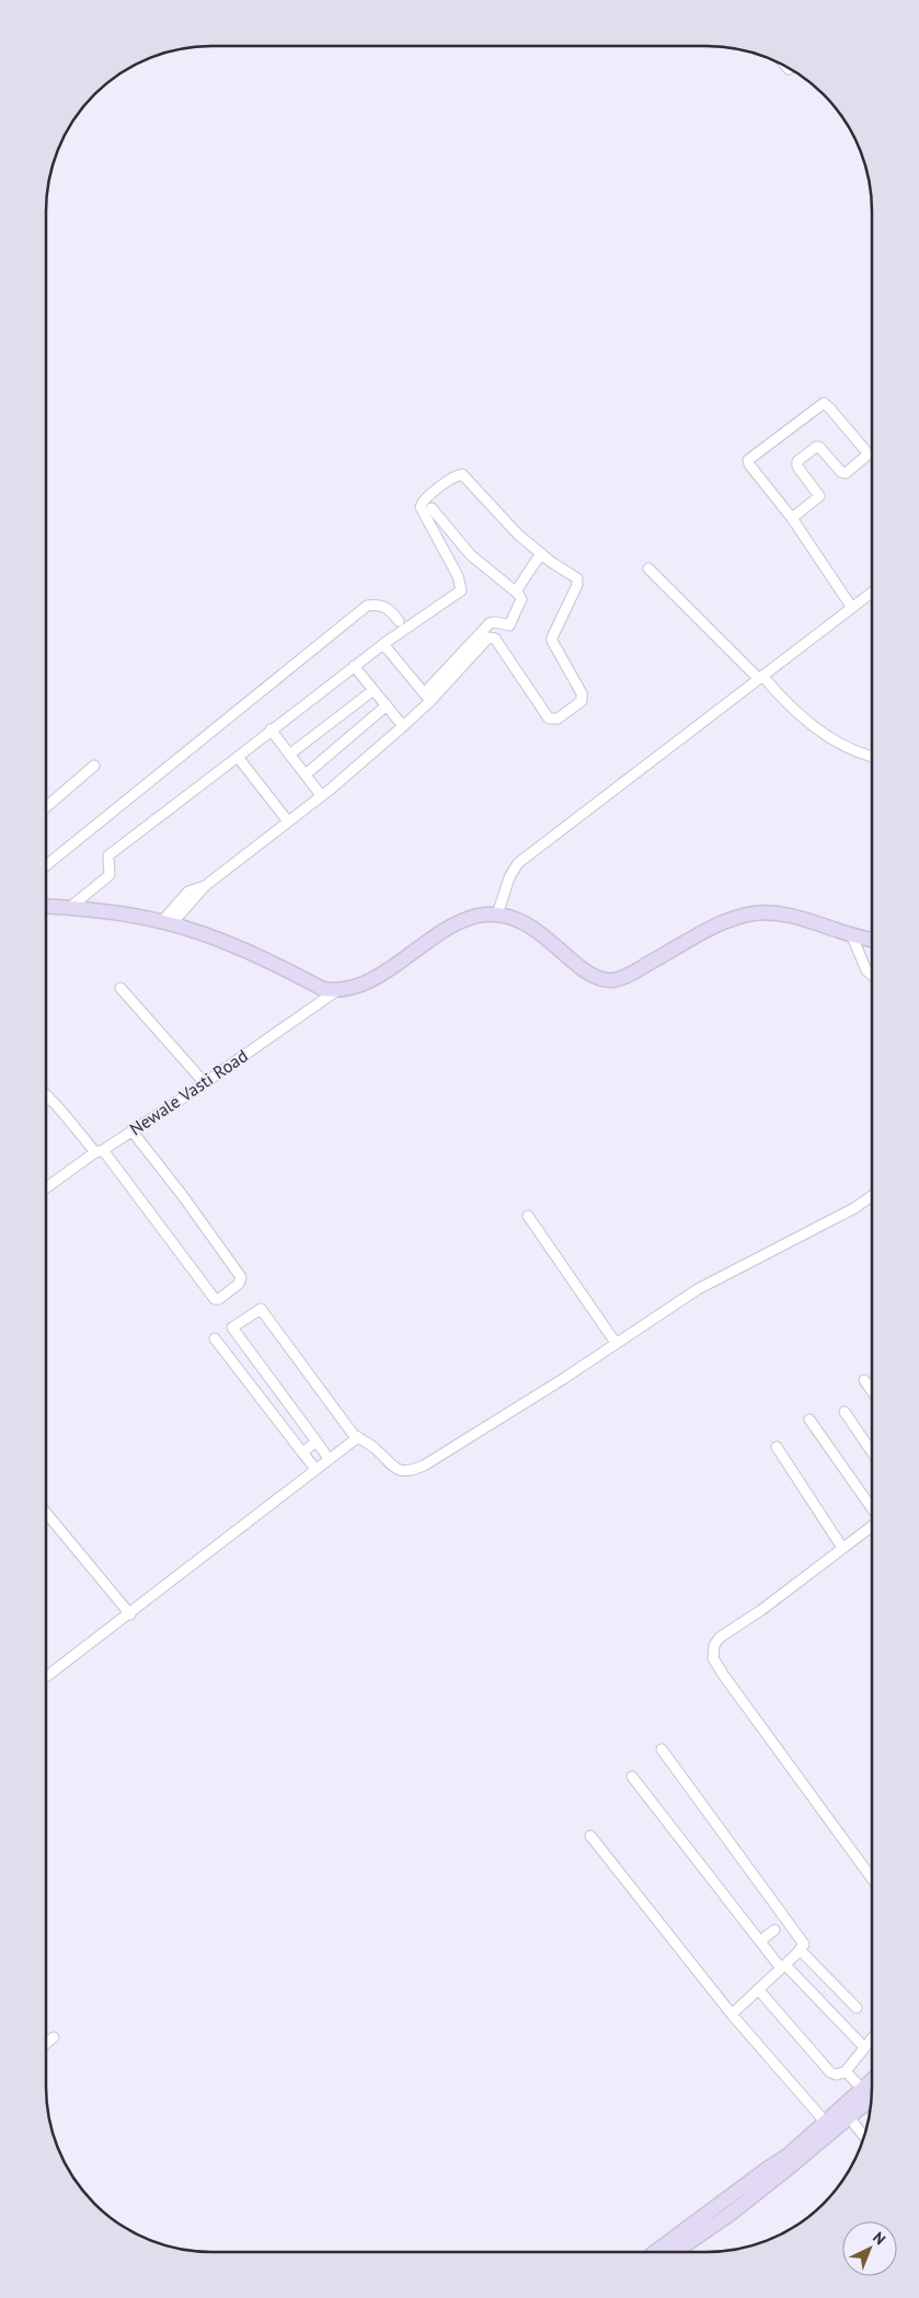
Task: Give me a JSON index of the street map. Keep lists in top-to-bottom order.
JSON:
{
  "streets": {
    "street": ["Newale Vasti Road"]
  },
  "north": "top right"
}
